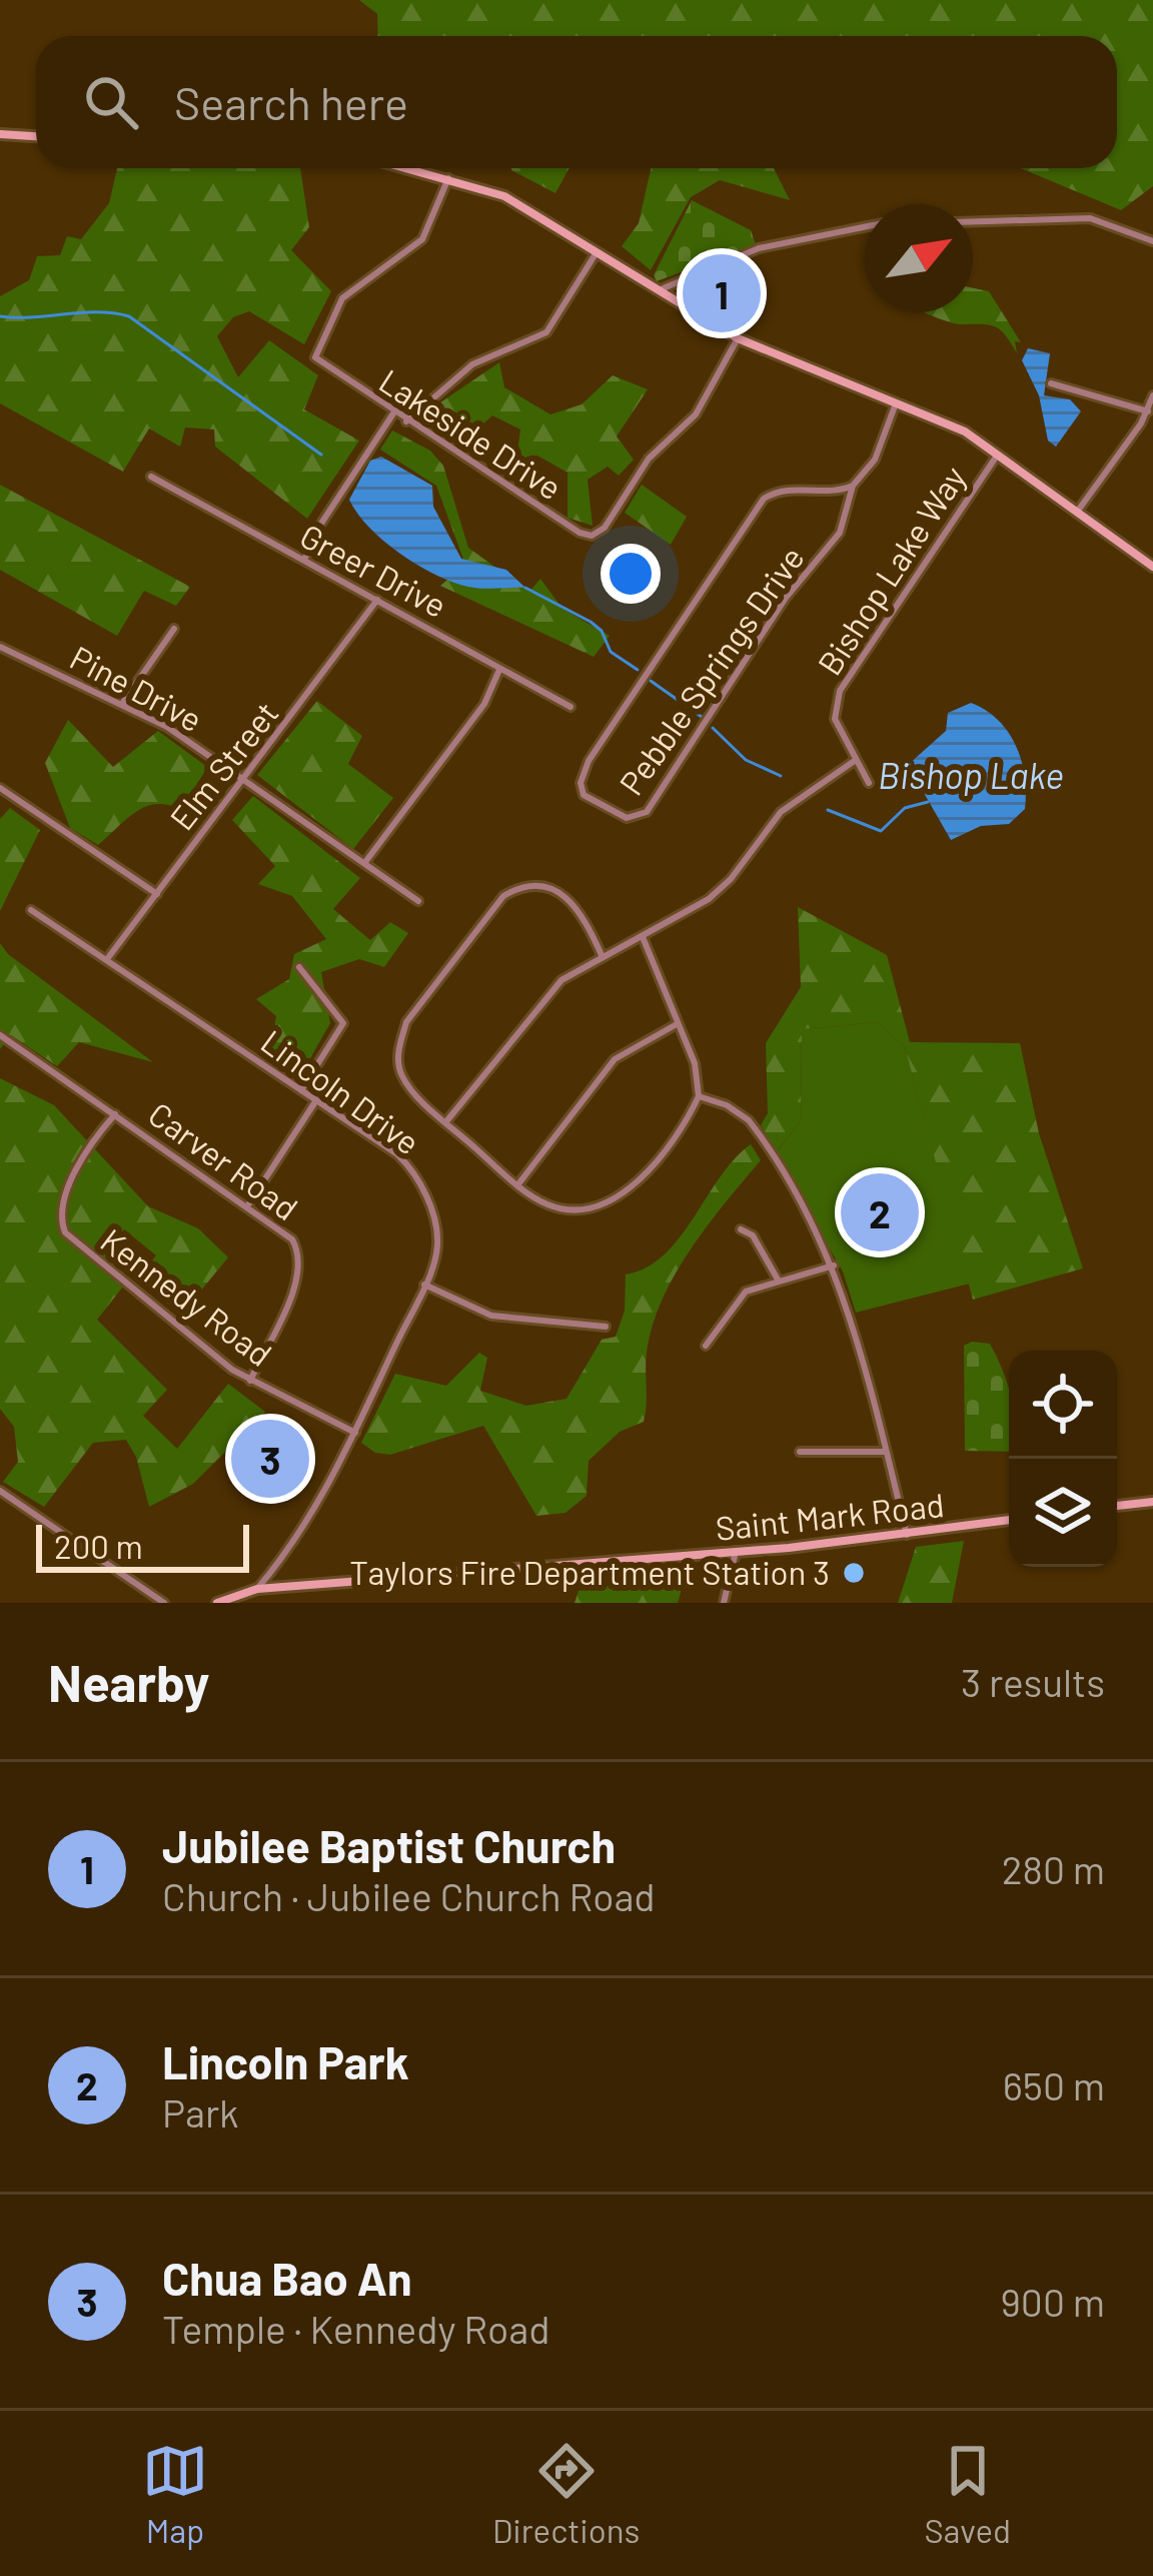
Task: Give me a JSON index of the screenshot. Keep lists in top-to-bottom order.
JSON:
{
  "streets": {
    "street": [
      "Lakeside Drive",
      "Greer Drive",
      "Bishop Lake Way",
      "Pebble Springs Drive",
      "Pine Drive",
      "Elm Street",
      "Lincoln Drive",
      "Carver Road",
      "Kennedy Road",
      "Saint Mark Road"
    ]
  },
  "crossings": [
    ["Greer Drive", "Elm Street"],
    ["Pine Drive", "Elm Street"],
    ["Elm Street", "Lincoln Drive"],
    ["Lincoln Drive", "Kennedy Road"],
    ["Lincoln Drive", "Saint Mark Road"],
    ["Carver Road", "Kennedy Road"]
  ],
  "water": ["Bishop Lake"],
  "places": ["Taylors Fire Department Station 3"],
  "scale_bar": "200 m",
  "north": "top right",
  "page": {
    "search": "Search here",
    "pins": ["1", "2", "3"],
    "scale": "200 m",
    "heading": ["Nearby", "3 results"],
    "list": [
      {
        "mark": "1",
        "name": "Jubilee Baptist Church",
        "note": "Church · Jubilee Church Road",
        "value": "280 m"
      },
      {
        "mark": "2",
        "name": "Lincoln Park",
        "note": "Park",
        "value": "650 m"
      },
      {
        "mark": "3",
        "name": "Chua Bao An",
        "note": "Temple · Kennedy Road",
        "value": "900 m"
      }
    ],
    "nav": ["Map", "Directions", "Saved"]
  }
}
